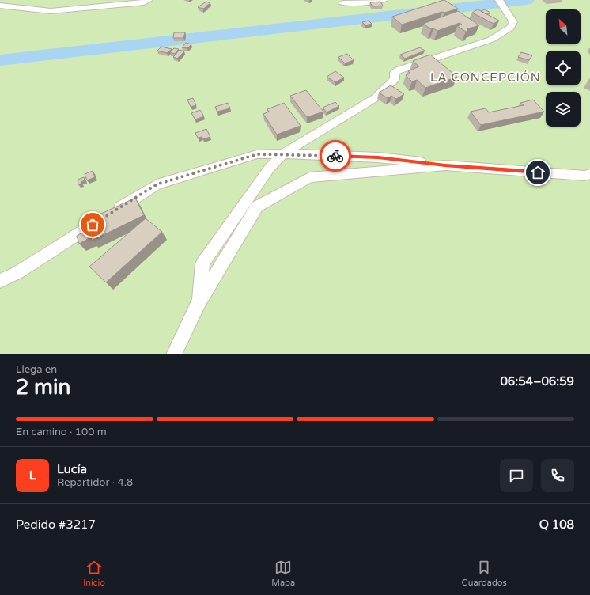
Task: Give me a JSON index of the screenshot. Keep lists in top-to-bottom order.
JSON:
{
  "districts": ["LA CONCEPCIÓN"],
  "north": "top left",
  "page": {
    "heading": ["2 min", "Llega en", "06:54–06:59"],
    "panel": [
      "Lucía",
      "Repartidor · 4.8",
      "Pedido #3217",
      "Q 108"
    ],
    "bar": "En camino · 100 m",
    "round": "L",
    "tabs": ["Inicio", "Mapa", "Guardados"]
  }
}
